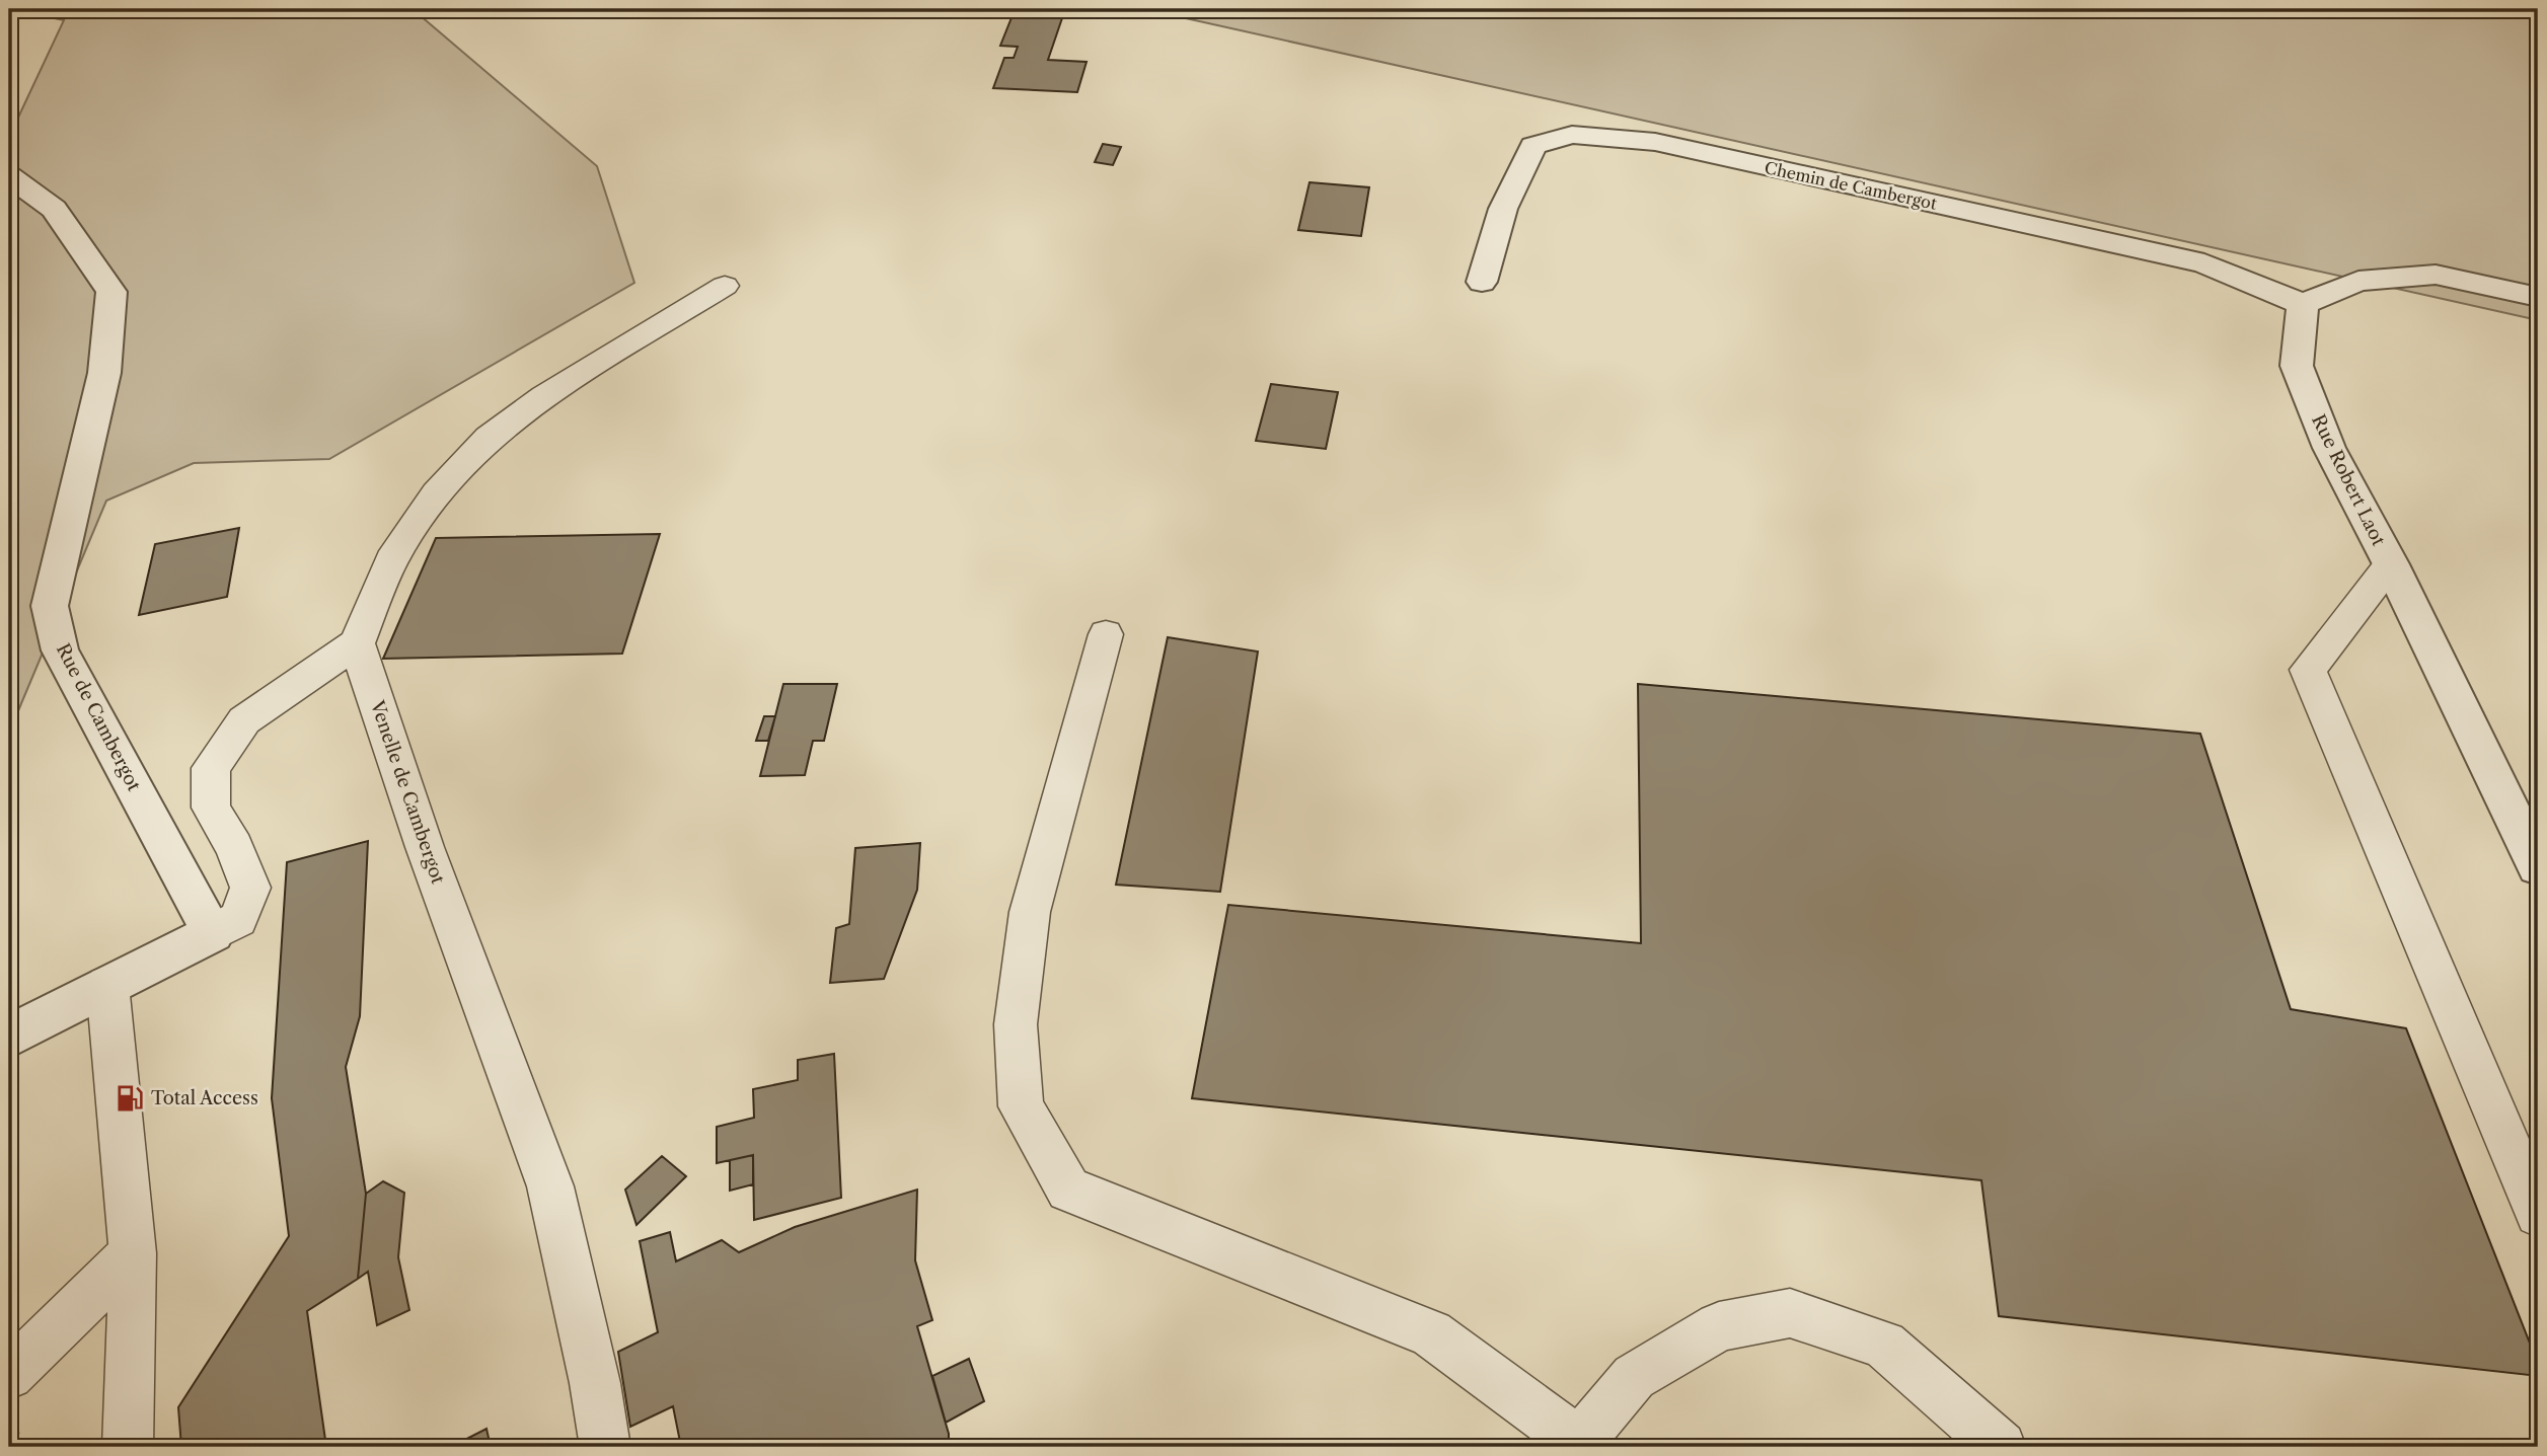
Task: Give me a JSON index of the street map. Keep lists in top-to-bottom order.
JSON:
{
  "streets": {
    "street": ["Chemin de Cambergot", "Rue Robert Laot", "Rue de Cambergot"],
    "lane": ["Venelle de Cambergot"]
  },
  "crossings": [
    ["Chemin de Cambergot", "Rue Robert Laot"]
  ],
  "places": {
    "fuel station": ["Total Access"]
  }
}
